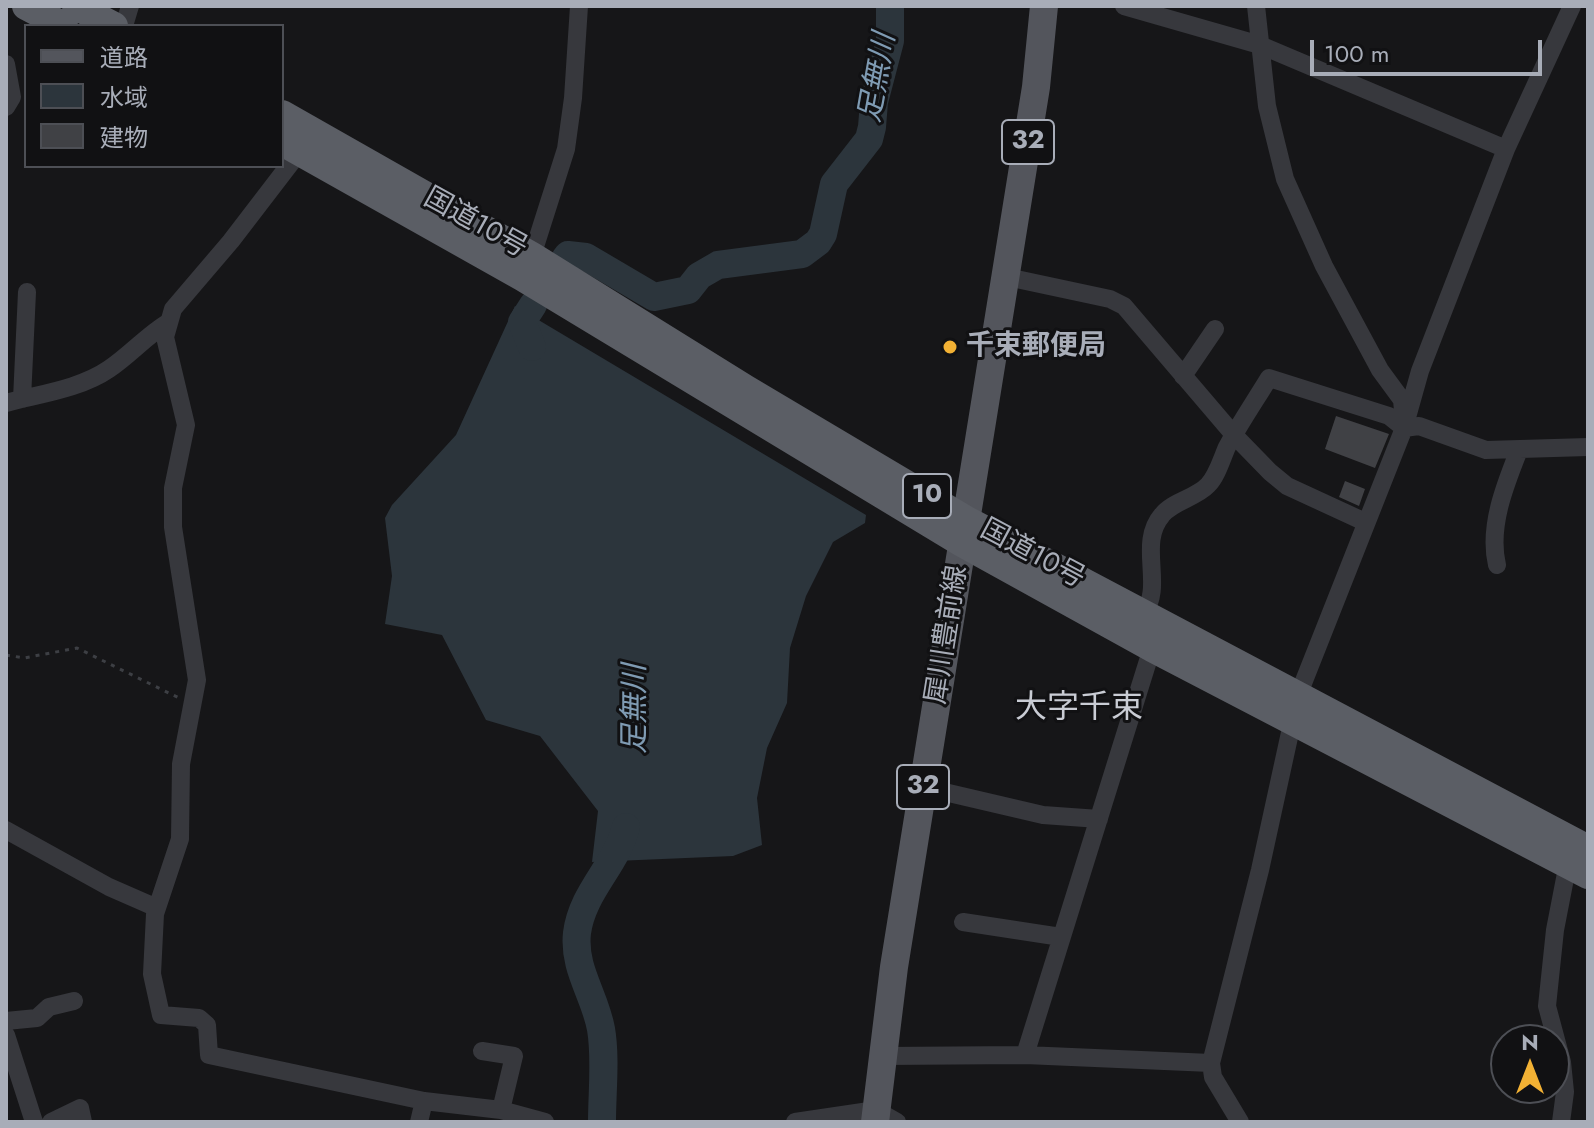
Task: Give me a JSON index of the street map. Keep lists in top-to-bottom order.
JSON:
{
  "streets": {
    "highway": ["国道10号", "10"],
    "main road": ["32", "犀川豊前線"]
  },
  "crossings": [
    ["国道10号", "犀川豊前線"]
  ],
  "districts": ["大字千束"],
  "water": ["足無川"],
  "places": ["千束郵便局"],
  "legend": ["道路", "水域", "建物"],
  "scale_bar": "100 m",
  "north": "top"
}
